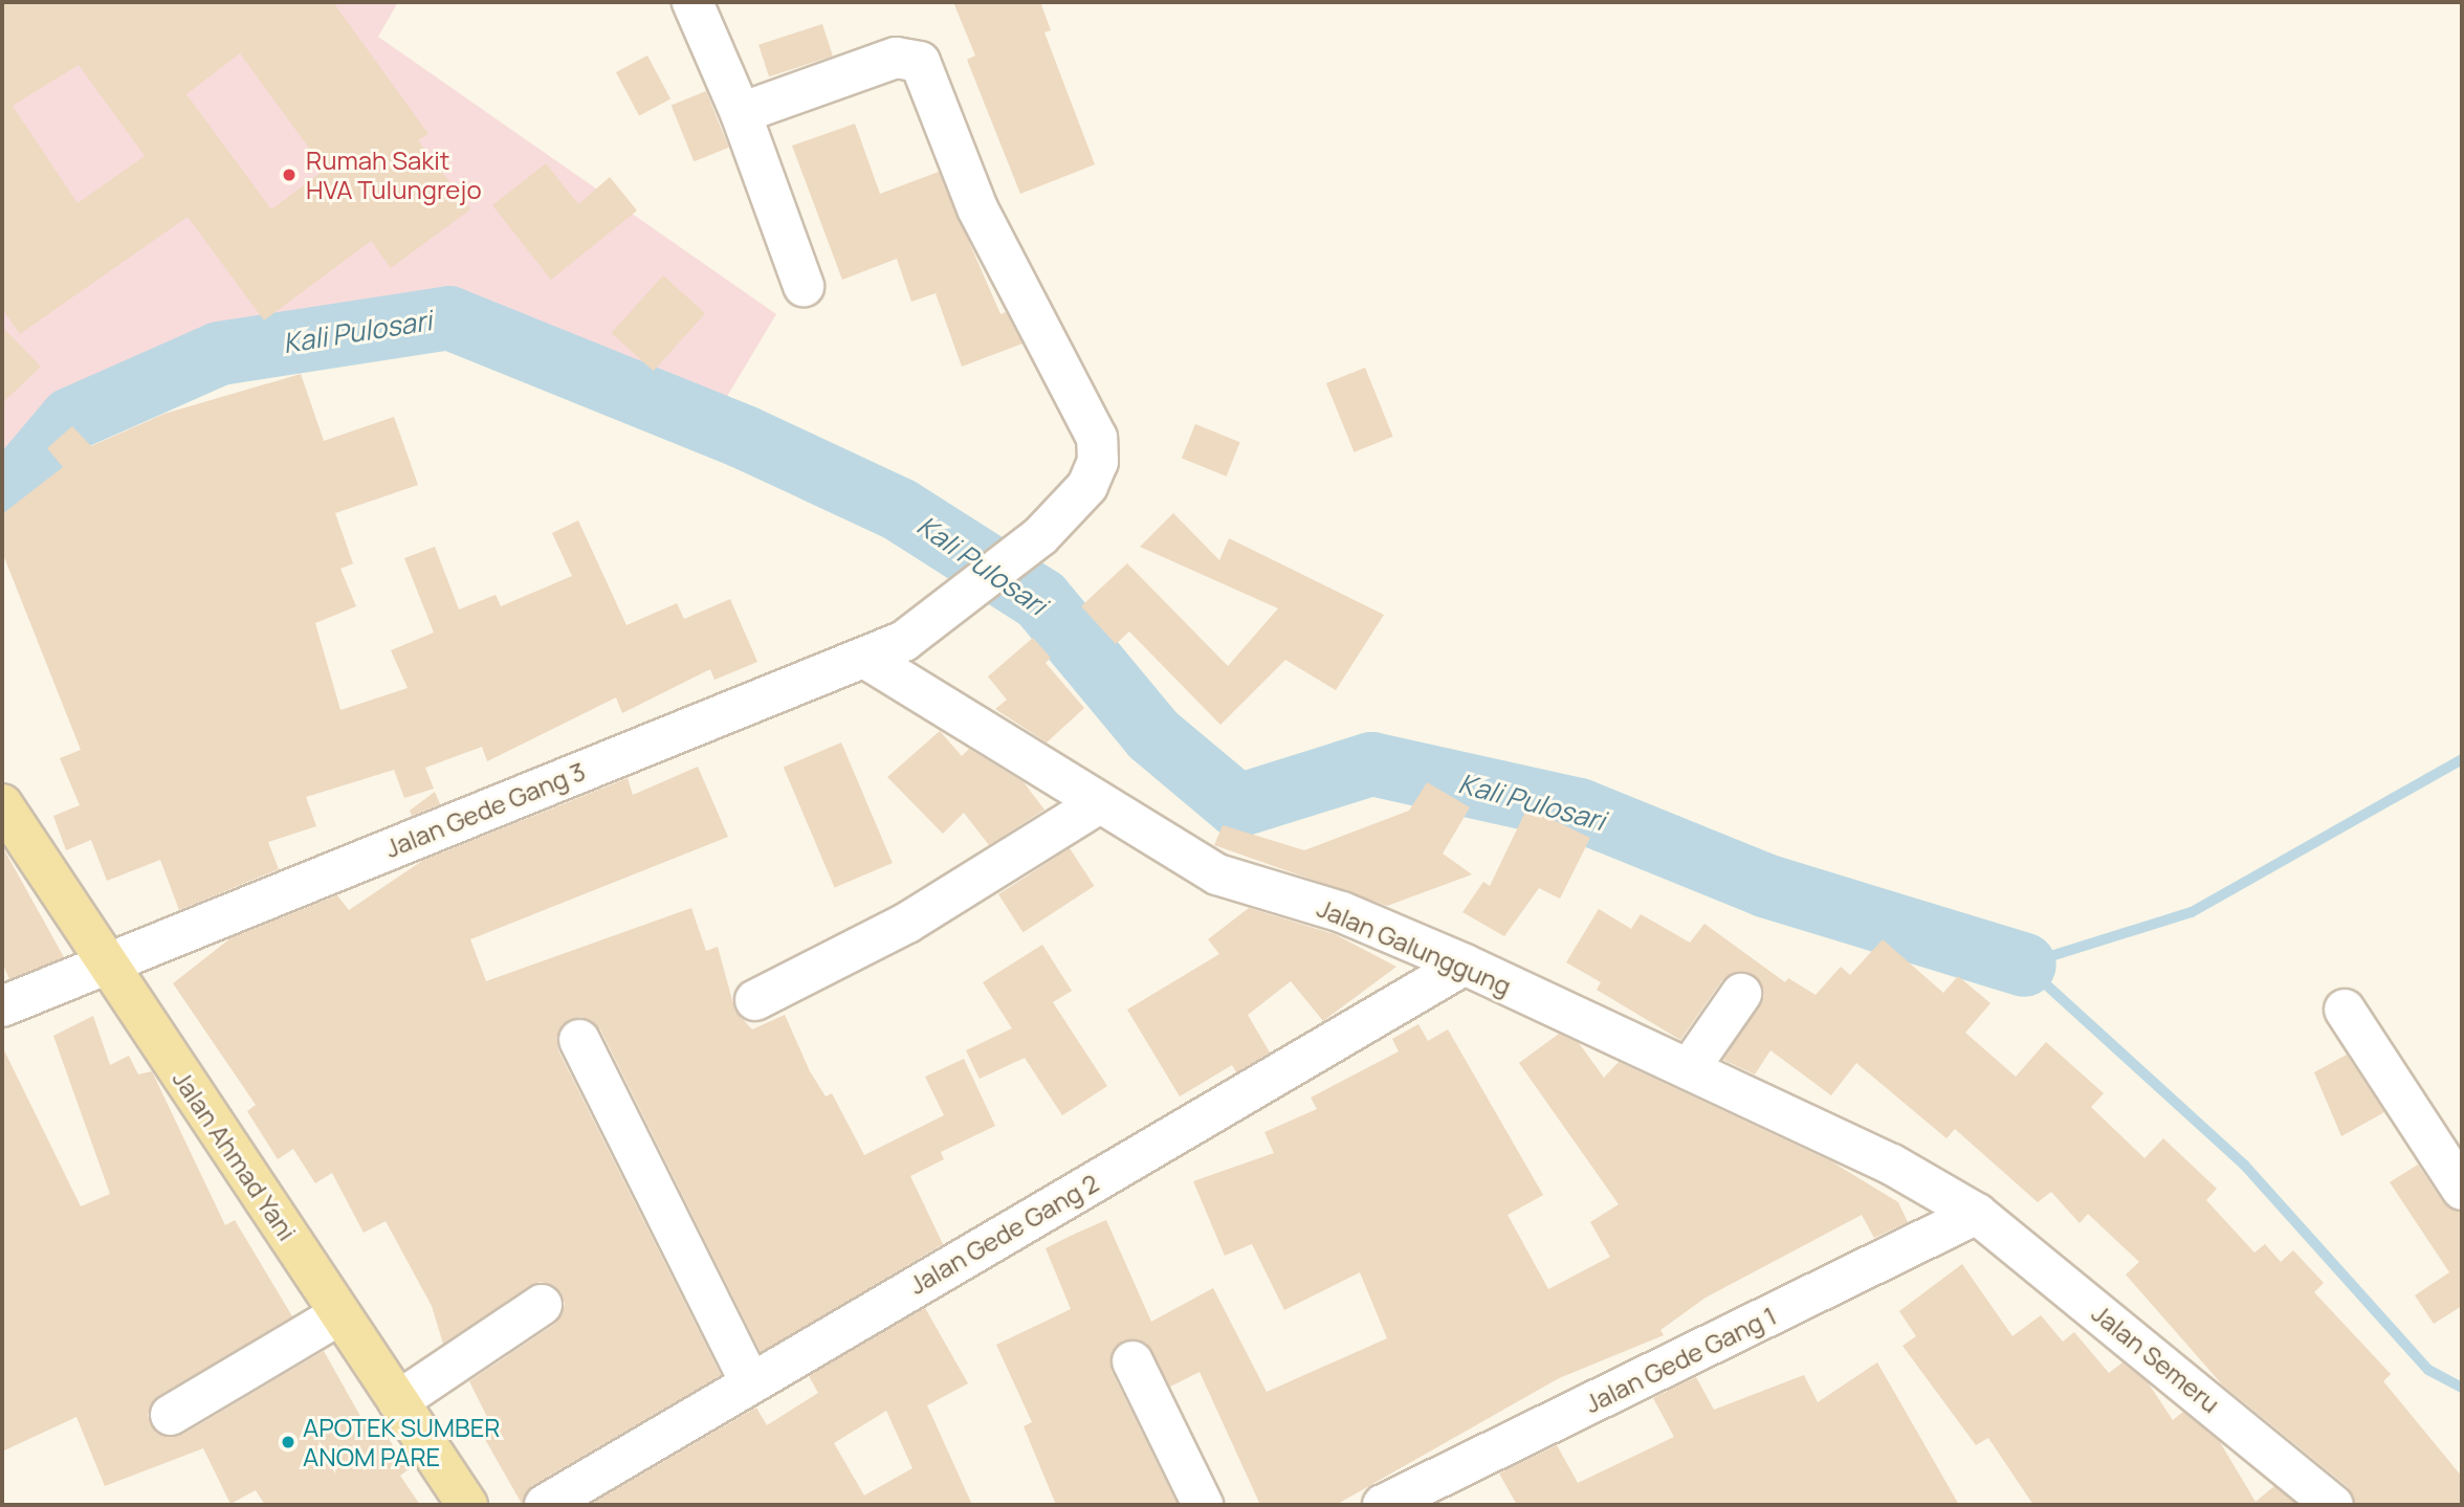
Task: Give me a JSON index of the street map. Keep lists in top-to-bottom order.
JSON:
{
  "streets": {
    "main road": ["Jalan Ahmad Yani"],
    "street": [
      "Jalan Gede Gang 3",
      "Jalan Galunggung",
      "Jalan Gede Gang 2",
      "Jalan Semeru",
      "Jalan Gede Gang 1"
    ]
  },
  "crossings": [
    ["Jalan Gede Gang 3", "Jalan Galunggung"],
    ["Jalan Gede Gang 3", "Jalan Ahmad Yani"],
    ["Jalan Galunggung", "Jalan Gede Gang 2"],
    ["Jalan Galunggung", "Jalan Semeru"],
    ["Jalan Galunggung", "Jalan Gede Gang 1"],
    ["Jalan Semeru", "Jalan Gede Gang 1"]
  ],
  "water": ["Kali Pulosari"],
  "places": ["Rumah Sakit HVA Tulungrejo", "APOTEK SUMBER ANOM PARE"]
}
